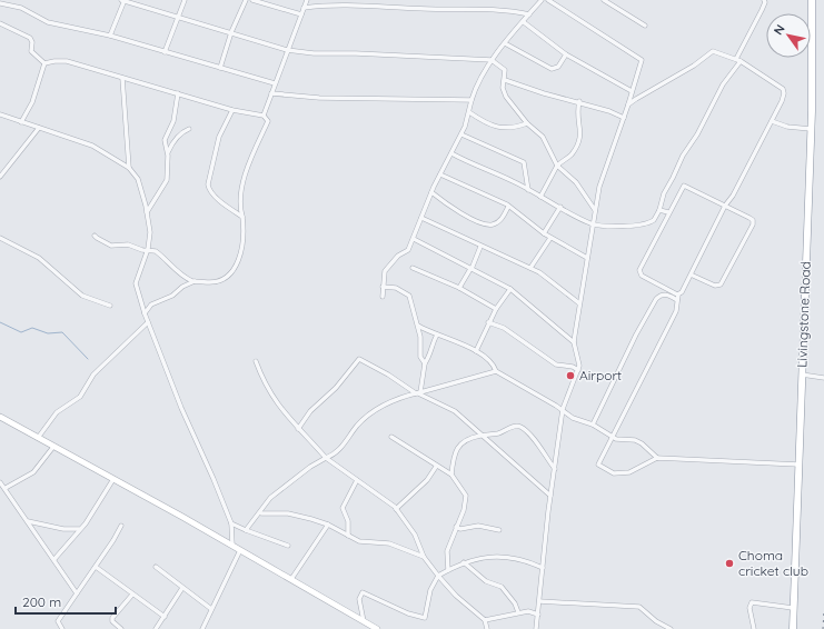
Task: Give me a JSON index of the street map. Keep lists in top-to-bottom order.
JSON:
{
  "streets": {
    "highway": ["Livingstone Road"]
  },
  "places": ["Airport", "Choma cricket club"],
  "scale_bar": "200 m",
  "north": "top left"
}
